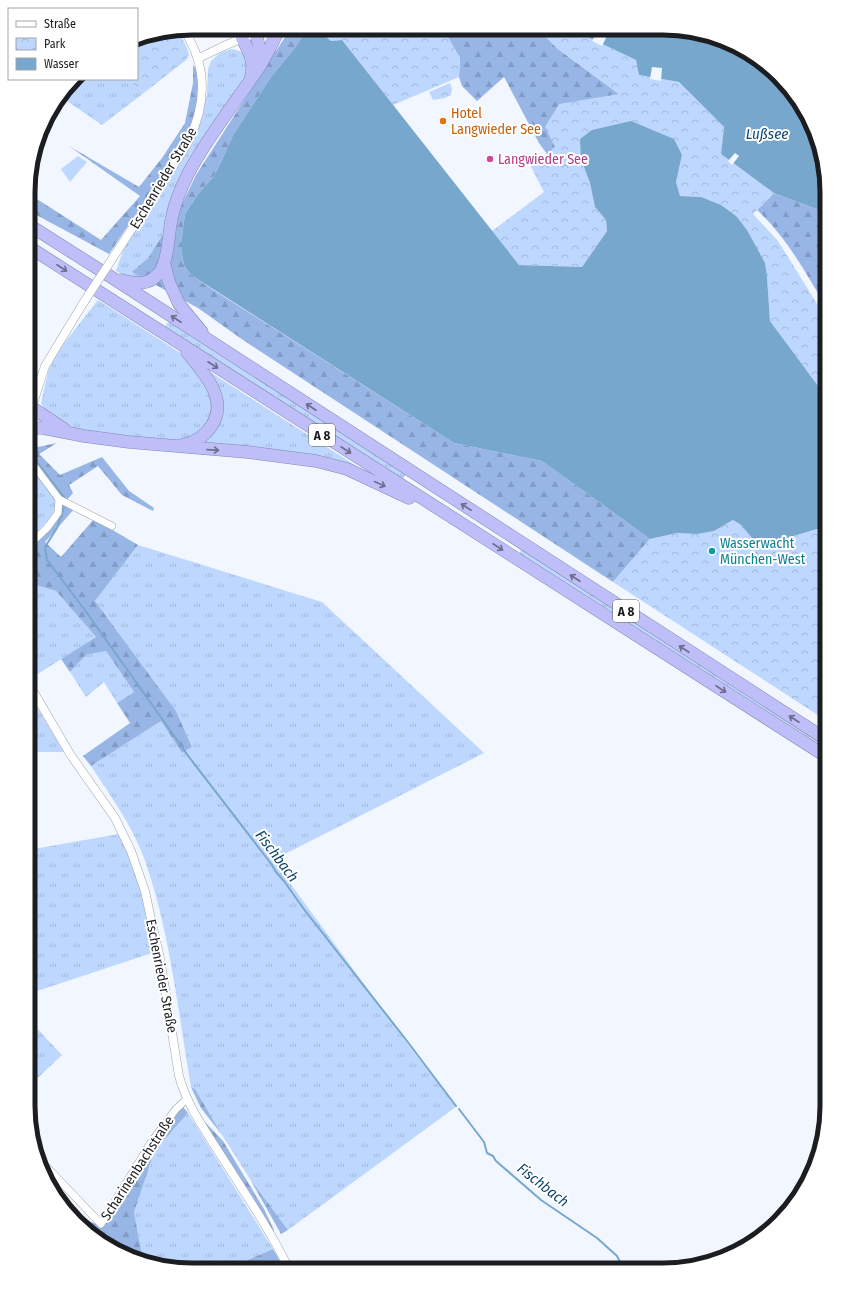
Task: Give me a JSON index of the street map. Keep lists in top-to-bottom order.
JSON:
{
  "streets": {
    "highway": ["A 8"],
    "street": ["Eschenrieder Straße", "Scharinenbachstraße"]
  },
  "crossings": [
    ["Eschenrieder Straße", "Scharinenbachstraße"]
  ],
  "water": ["Lußsee", "Fischbach"],
  "places": ["Hotel Langwieder See", "Langwieder See", "Wasserwacht München-West"],
  "legend": ["Straße", "Park", "Wasser"]
}
